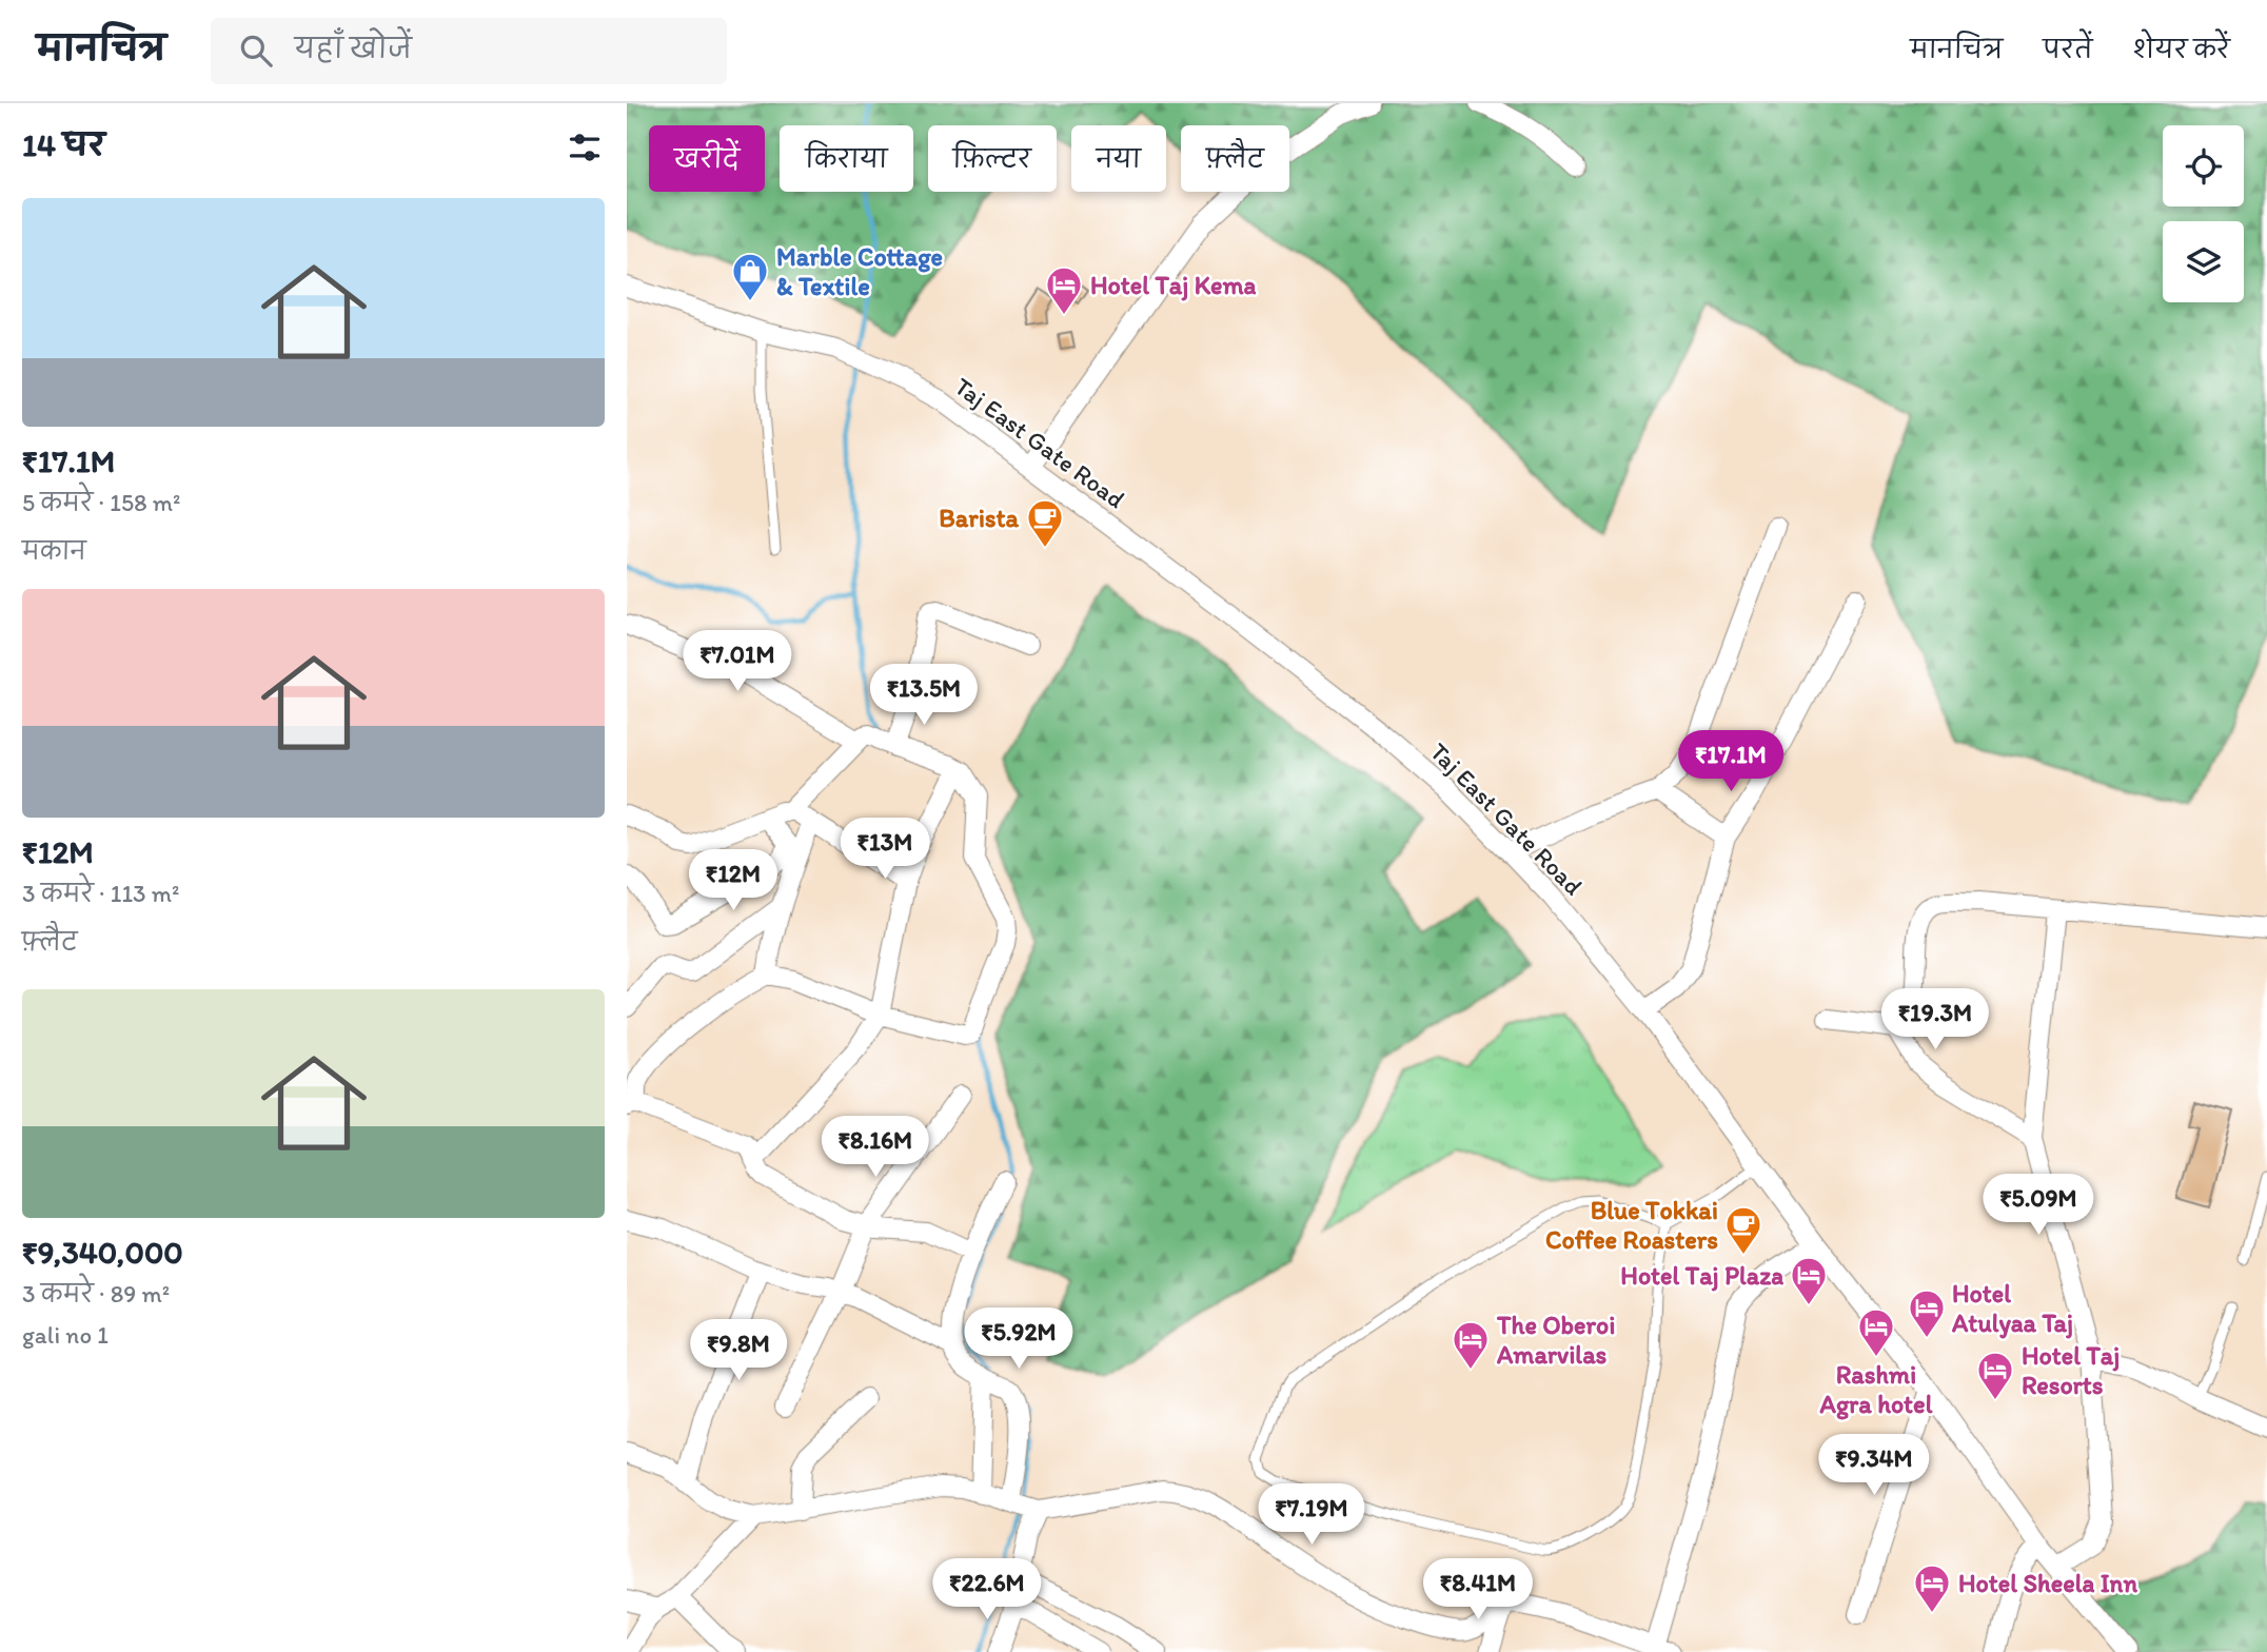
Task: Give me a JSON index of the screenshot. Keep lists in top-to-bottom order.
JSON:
{
  "streets": {
    "street": ["Taj East Gate Road"]
  },
  "places": {
    "shop": ["Marble Cottage & Textile"],
    "hotel": [
      "Hotel Taj Kema",
      "Hotel Taj Plaza",
      "Hotel Atulyaa Taj",
      "Rashmi Agra hotel",
      "The Oberoi Amarvilas",
      "Hotel Taj Resorts",
      "Hotel Sheela Inn"
    ],
    "cafe": ["Barista", "Blue Tokkai Coffee Roasters"]
  },
  "page": {
    "header": "मानचित्र",
    "search": "यहाँ खोजें",
    "nav": ["मानचित्र", "परतें", "शेयर करें"],
    "heading": "14 घर",
    "chip": [
      "खरीदें",
      "किराया",
      "फ़िल्टर",
      "नया",
      "फ़्लैट"
    ],
    "list": [
      {
        "name": "₹17.1M",
        "note": "5 कमरे · 158 m² · मकान"
      },
      {
        "name": "₹12M",
        "note": "3 कमरे · 113 m² · फ़्लैट"
      },
      {
        "name": "₹9,340,000",
        "note": "3 कमरे · 89 m² · gali no 1"
      }
    ],
    "price": [
      "₹7.01M",
      "₹13.5M",
      "₹17.1M",
      "₹13M",
      "₹12M",
      "₹19.3M",
      "₹8.16M",
      "₹5.09M",
      "₹5.92M",
      "₹9.8M",
      "₹9.34M",
      "₹7.19M",
      "₹22.6M",
      "₹8.41M"
    ]
  }
}
